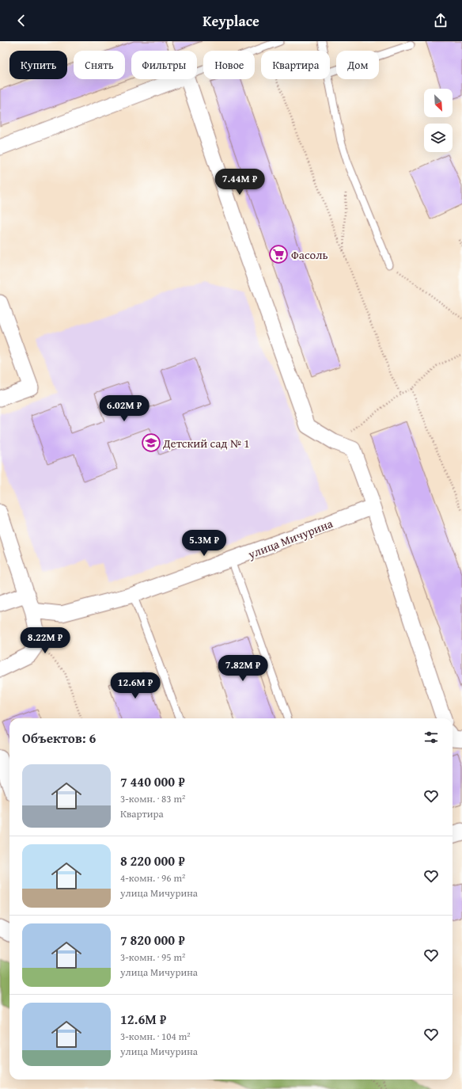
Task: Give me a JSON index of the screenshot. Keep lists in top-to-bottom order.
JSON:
{
  "streets": {
    "street": ["улица Мичурина"]
  },
  "places": {
    "supermarket": ["Фасоль"],
    "school or university": ["Детский сад № 1"]
  },
  "north": "bottom right",
  "page": {
    "header": "Keyplace",
    "chip": [
      "Купить",
      "Снять",
      "Фильтры",
      "Новое",
      "Квартира",
      "Дом"
    ],
    "price": [
      "7.44M ₽",
      "6.02M ₽",
      "5.3M ₽",
      "8.22M ₽",
      "7.82M ₽",
      "12.6M ₽"
    ],
    "heading": "Объектов: 6",
    "list": [
      {
        "name": "7 440 000 ₽",
        "note": "3-комн. · 83 m² · Квартира"
      },
      {
        "name": "8 220 000 ₽",
        "note": "4-комн. · 96 m² · улица Мичурина"
      },
      {
        "name": "7 820 000 ₽",
        "note": "3-комн. · 95 m² · улица Мичурина"
      },
      {
        "name": "12.6M ₽",
        "note": "3-комн. · 104 m² · улица Мичурина"
      }
    ]
  }
}
